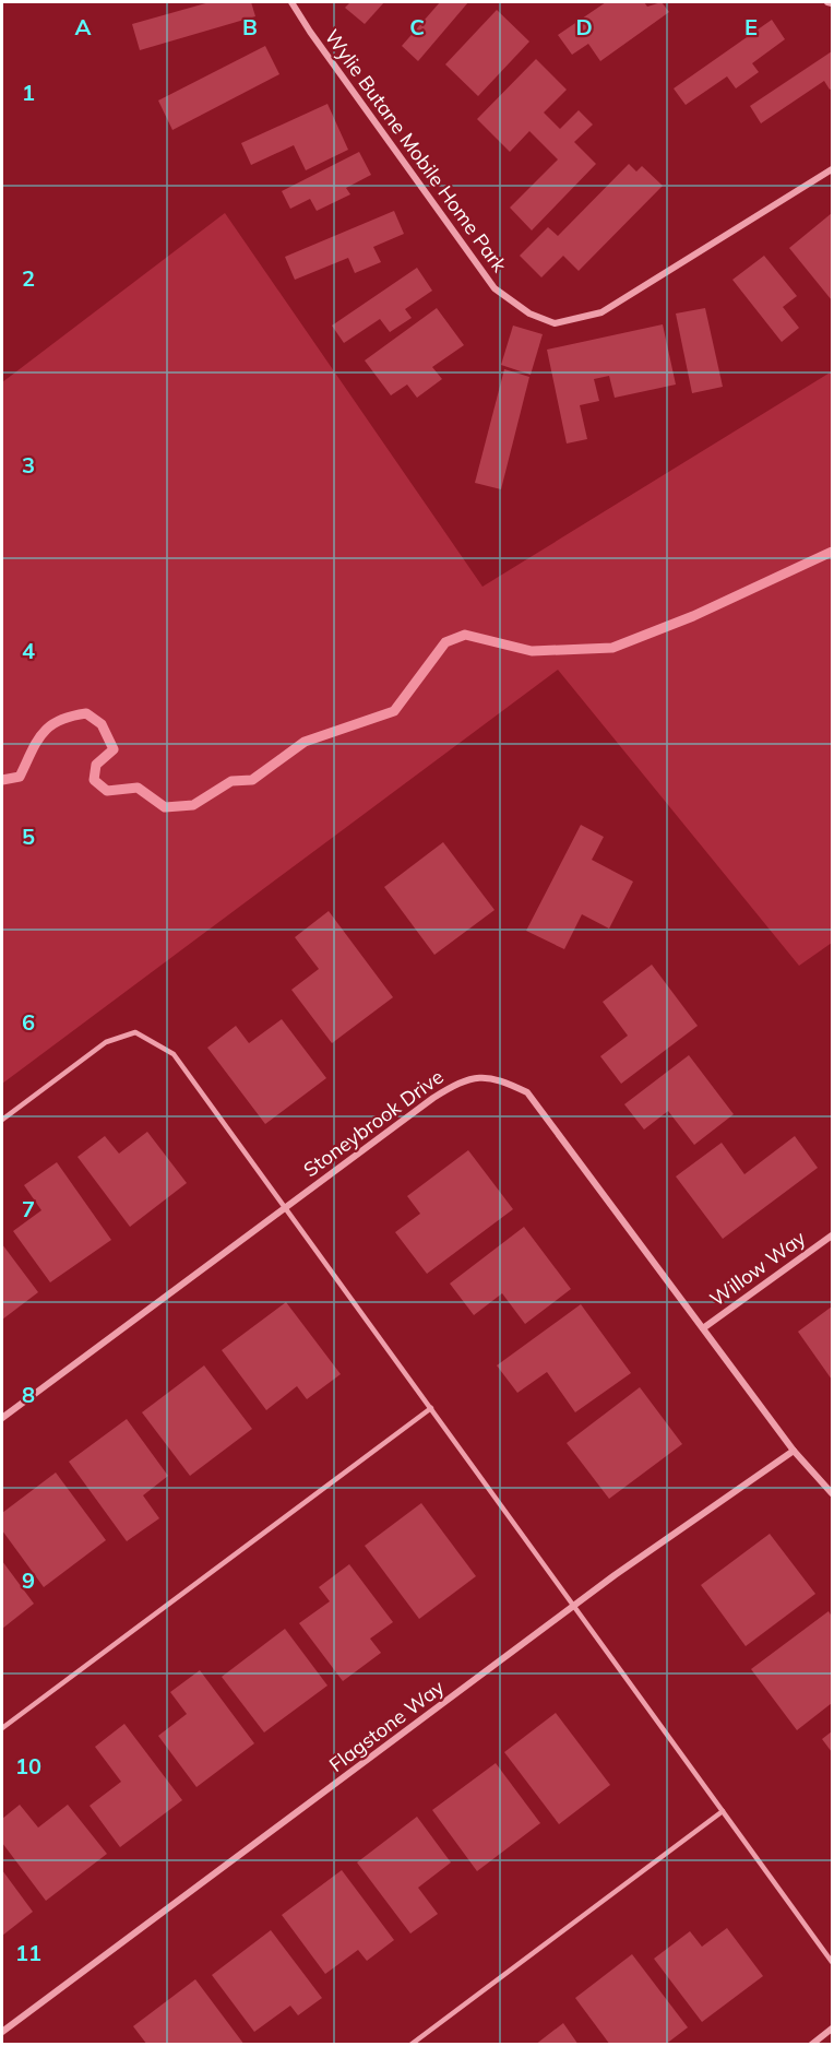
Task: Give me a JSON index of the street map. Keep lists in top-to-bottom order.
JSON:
{
  "streets": {
    "street": [
      "Wylie Butane Mobile Home Park",
      "Stoneybrook Drive",
      "Willow Way",
      "Flagstone Way"
    ]
  },
  "crossings": [
    ["Stoneybrook Drive", "Willow Way"],
    ["Stoneybrook Drive", "Flagstone Way"]
  ],
  "grid": {
    "columns": [
      "A",
      "B",
      "C",
      "D",
      "E"
    ],
    "rows": [
      "1",
      "2",
      "3",
      "4",
      "5",
      "6",
      "7",
      "8",
      "9",
      "10",
      "11"
    ]
  }
}
